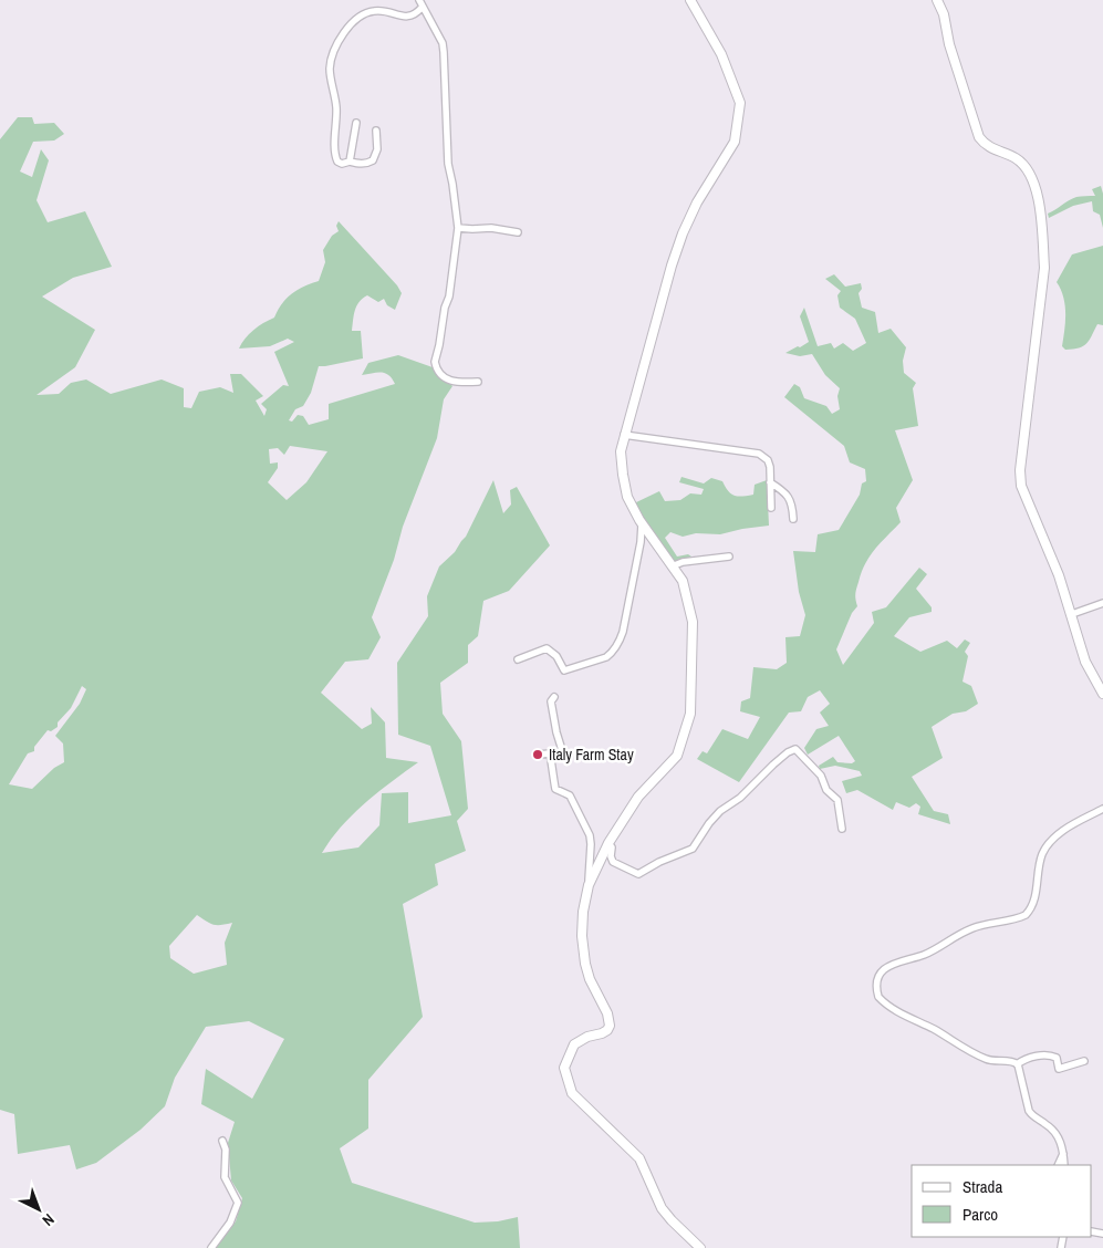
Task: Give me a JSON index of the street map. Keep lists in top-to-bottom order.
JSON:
{
  "places": ["Italy Farm Stay"],
  "legend": ["Strada", "Parco"],
  "north": "bottom right"
}
